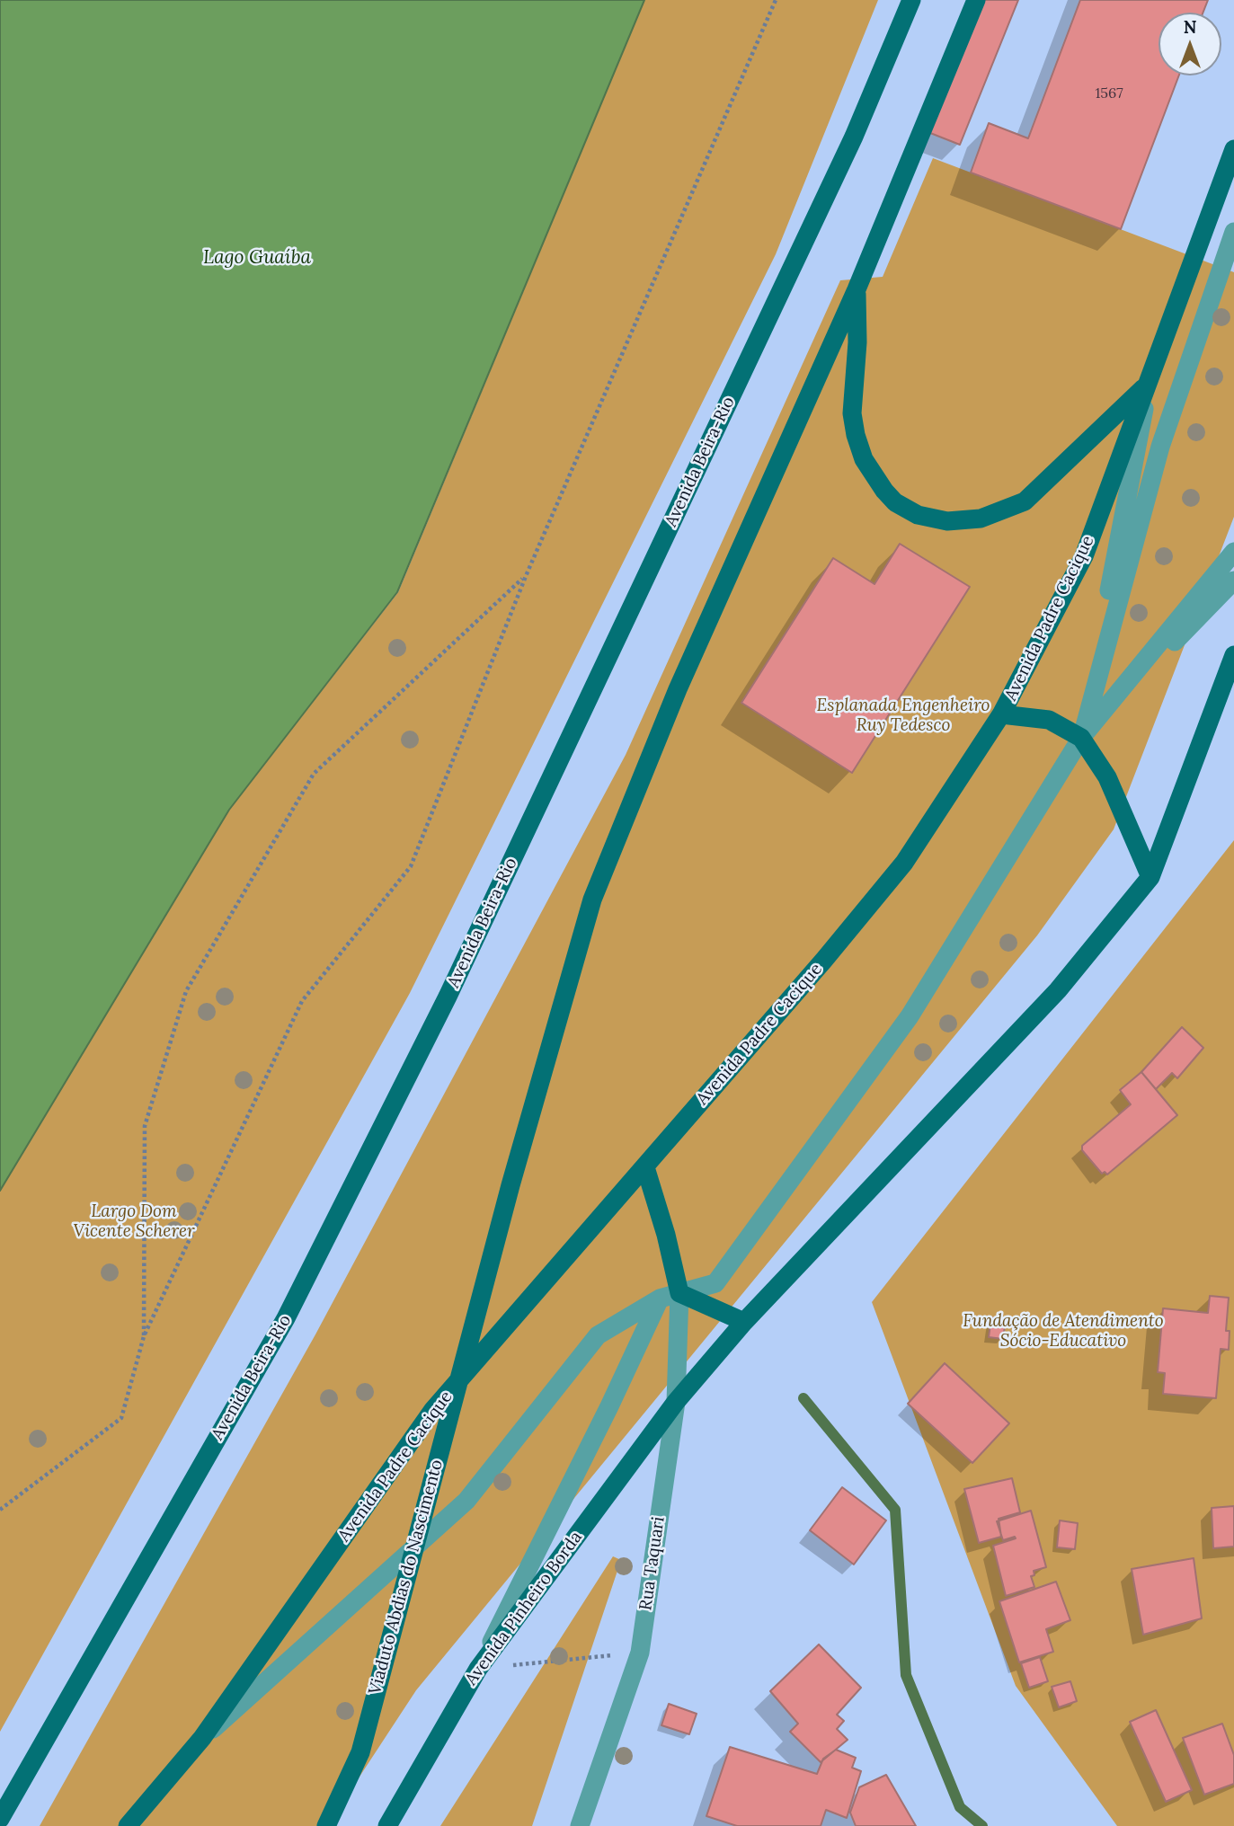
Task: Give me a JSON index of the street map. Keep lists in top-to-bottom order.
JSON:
{
  "streets": {
    "main road": [
      "Avenida Beira-Rio",
      "Avenida Padre Cacique",
      "Viaduto Abdias do Nascimento",
      "Avenida Pinheiro Borda"
    ],
    "street": ["Rua Taquari"]
  },
  "crossings": [
    ["Rua Taquari", "Avenida Pinheiro Borda"]
  ],
  "water": ["Lago Guaíba"],
  "parks": ["Esplanada Engenheiro Ruy Tedesco", "Largo Dom Vicente Scherer", "Fundação de Atendimento Sócio-Educativo"],
  "house_numbers": ["1567"],
  "north": "top"
}
